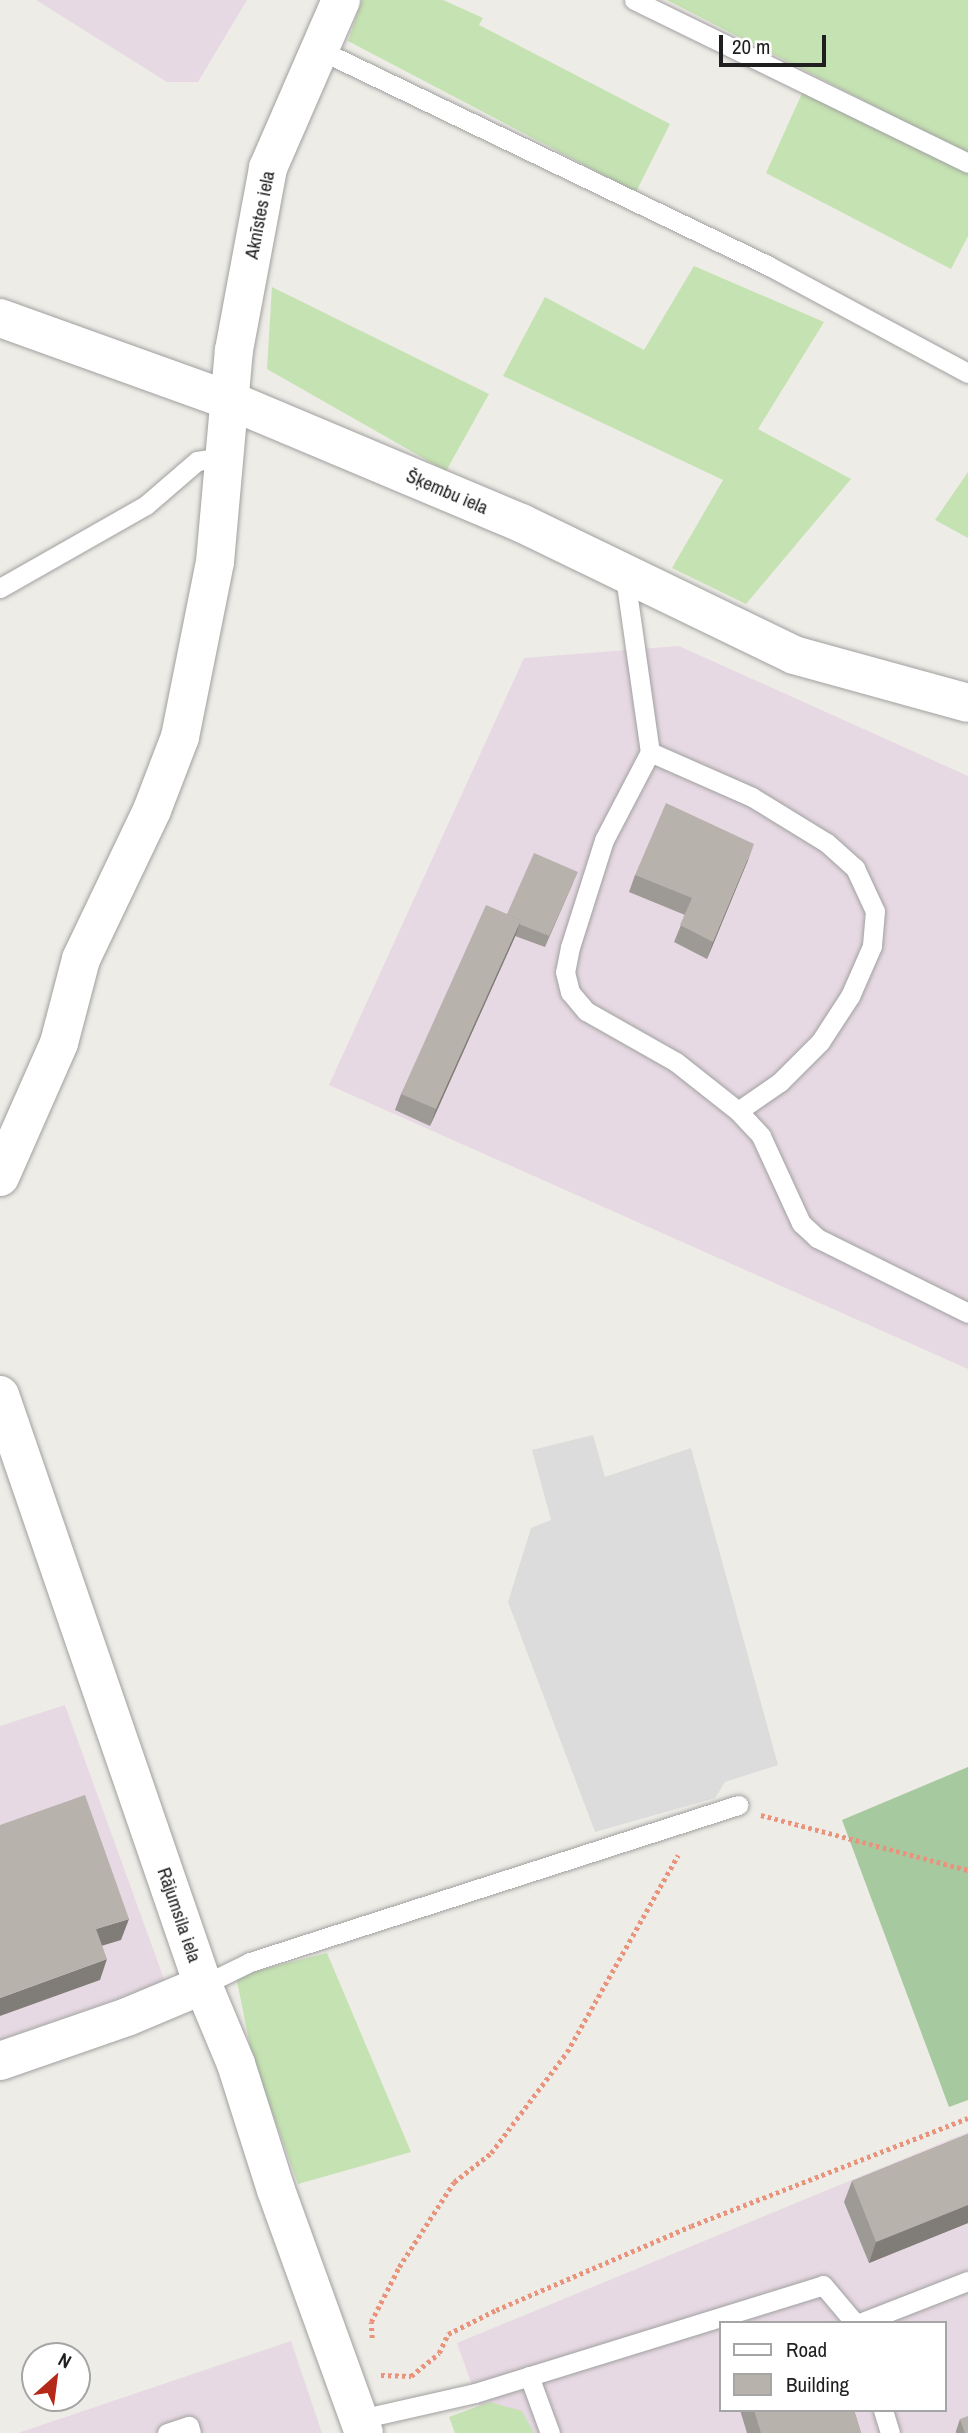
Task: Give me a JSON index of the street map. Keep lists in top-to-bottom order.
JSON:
{
  "streets": {
    "street": ["Aknīstes iela", "Šķembu iela", "Rājumsila iela"]
  },
  "crossings": [
    ["Aknīstes iela", "Šķembu iela"]
  ],
  "legend": ["Road", "Building"],
  "scale_bar": "20 m",
  "north": "top right"
}
